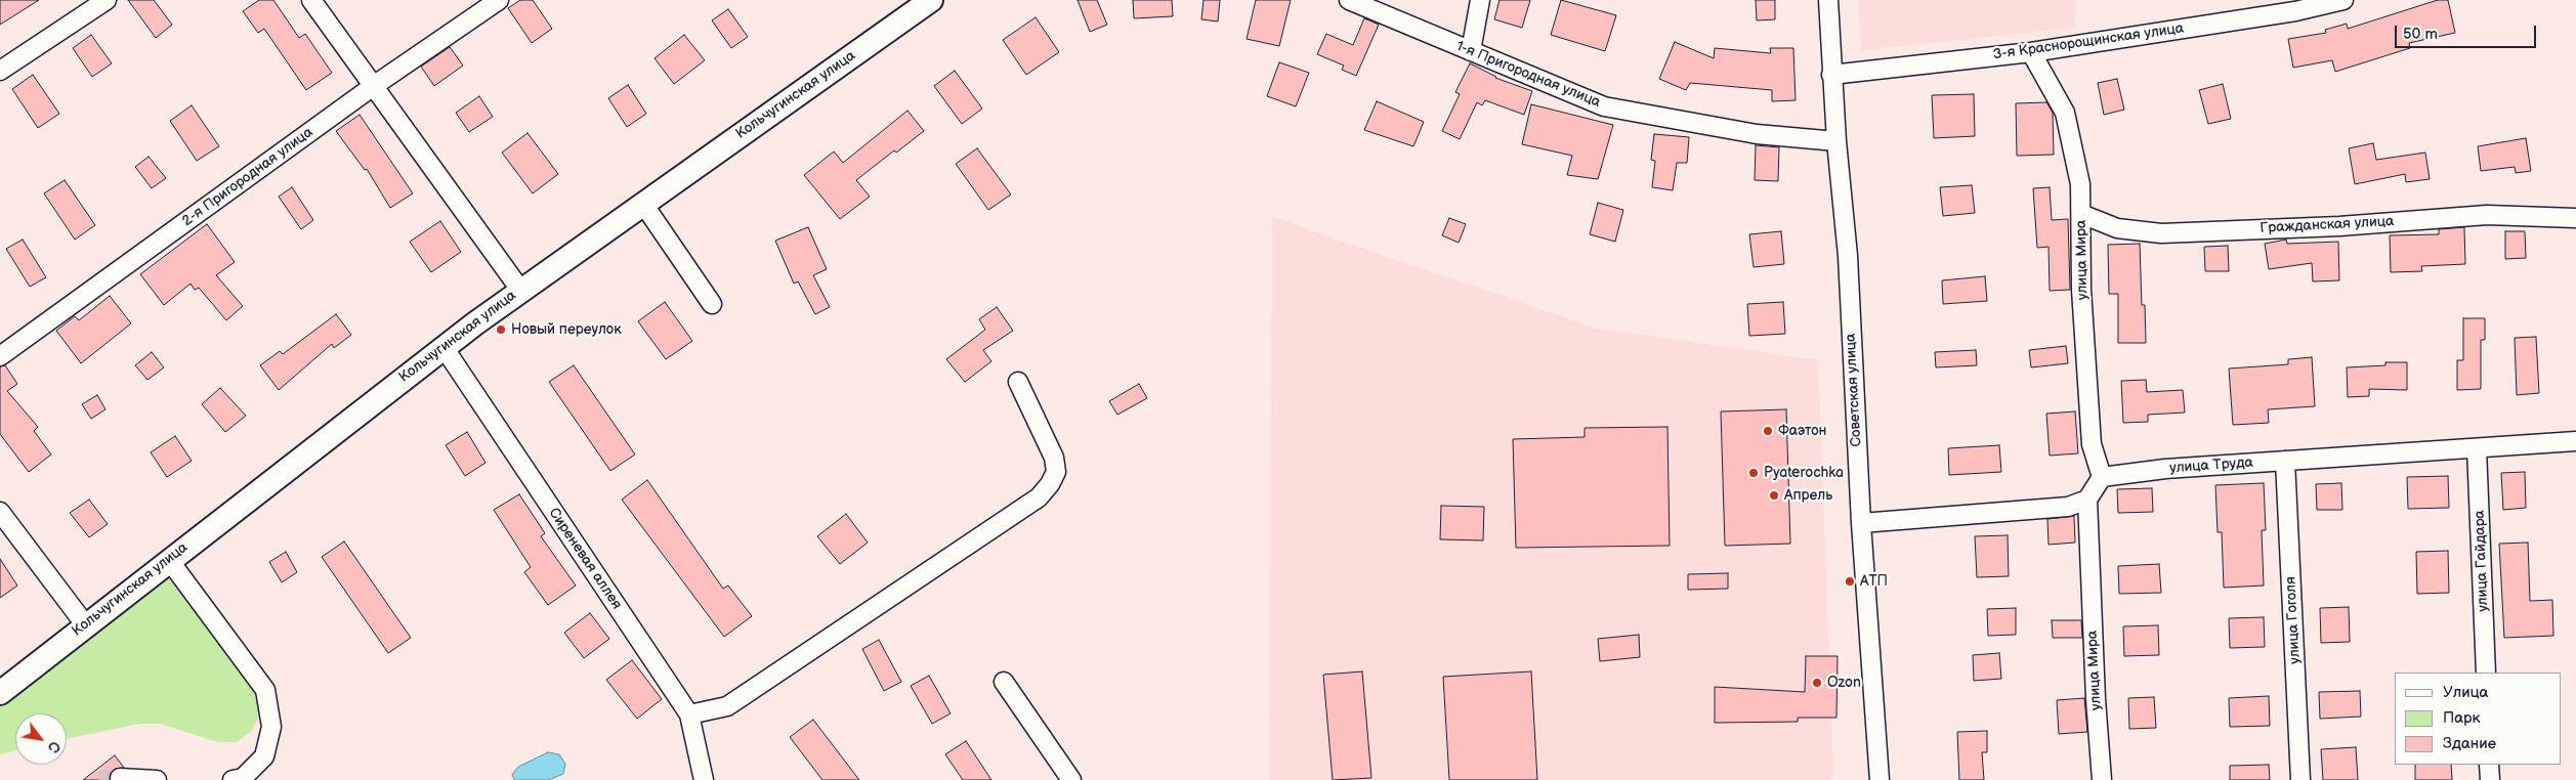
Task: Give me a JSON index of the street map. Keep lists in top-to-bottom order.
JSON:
{
  "streets": {
    "main road": ["Кольчугинская улица"],
    "street": [
      "3-я Краснорощинская улица",
      "1-я Пригородная улица",
      "2-я Пригородная улица",
      "Гражданская улица",
      "улица Мира",
      "Советская улица",
      "улица Труда",
      "Сиреневая аллея",
      "улица Гайдара",
      "улица Гоголя"
    ]
  },
  "crossings": [
    ["3-я Краснорощинская улица", "улица Мира"],
    ["3-я Краснорощинская улица", "Советская улица"],
    ["1-я Пригородная улица", "Советская улица"],
    ["Кольчугинская улица", "Сиреневая аллея"],
    ["Гражданская улица", "улица Мира"],
    ["улица Мира", "улица Труда"],
    ["улица Труда", "улица Гайдара"],
    ["улица Труда", "улица Гоголя"]
  ],
  "places": [
    "Новый переулок",
    "Фаэтон",
    "Pyaterochka",
    "Апрель",
    "АТП",
    "Ozon"
  ],
  "legend": ["Улица", "Парк", "Здание"],
  "scale_bar": "50 m",
  "north": "bottom right"
}
